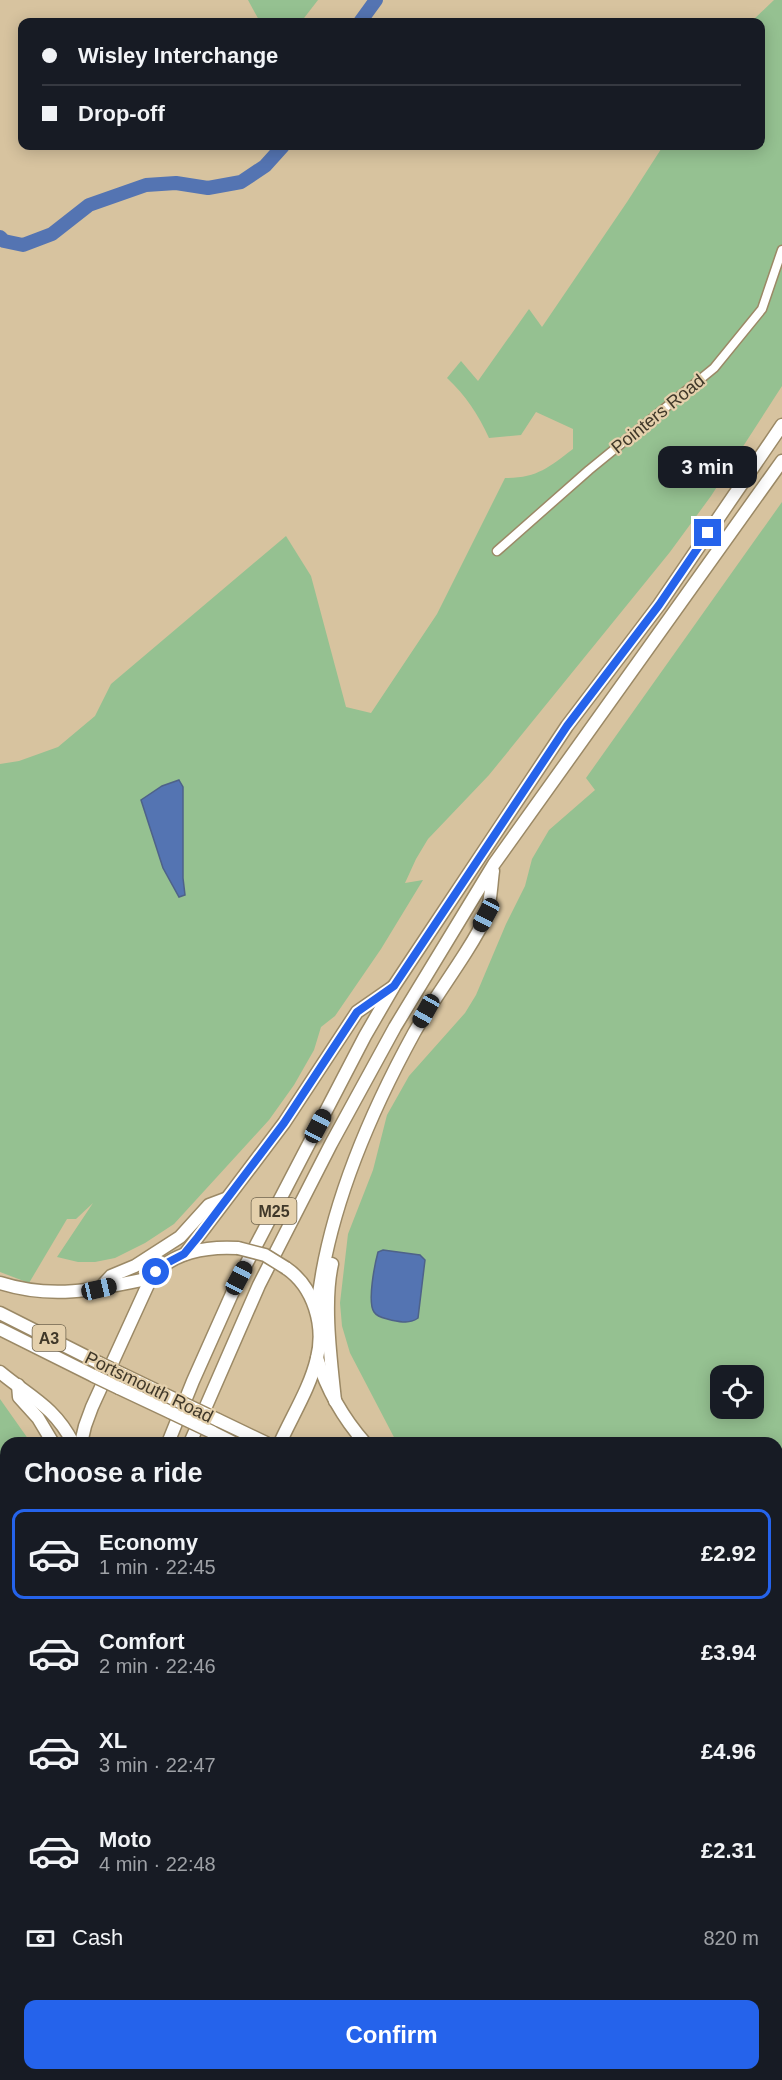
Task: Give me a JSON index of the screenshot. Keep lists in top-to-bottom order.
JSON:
{
  "streets": {
    "highway": ["M25", "A3", "Portsmouth Road"],
    "street": ["Pointers Road"]
  },
  "page": {
    "banner": ["Wisley Interchange", "Drop-off"],
    "bubble": "3 min",
    "heading": "Choose a ride",
    "list": [
      {
        "name": "Economy",
        "note": "1 min · 22:45",
        "value": "£2.92"
      },
      {
        "name": "Comfort",
        "note": "2 min · 22:46",
        "value": "£3.94"
      },
      {
        "name": "XL",
        "note": "3 min · 22:47",
        "value": "£4.96"
      },
      {
        "name": "Moto",
        "note": "4 min · 22:48",
        "value": "£2.31"
      }
    ],
    "pay": ["Cash", "820 m"],
    "buttons": "Confirm"
  }
}
